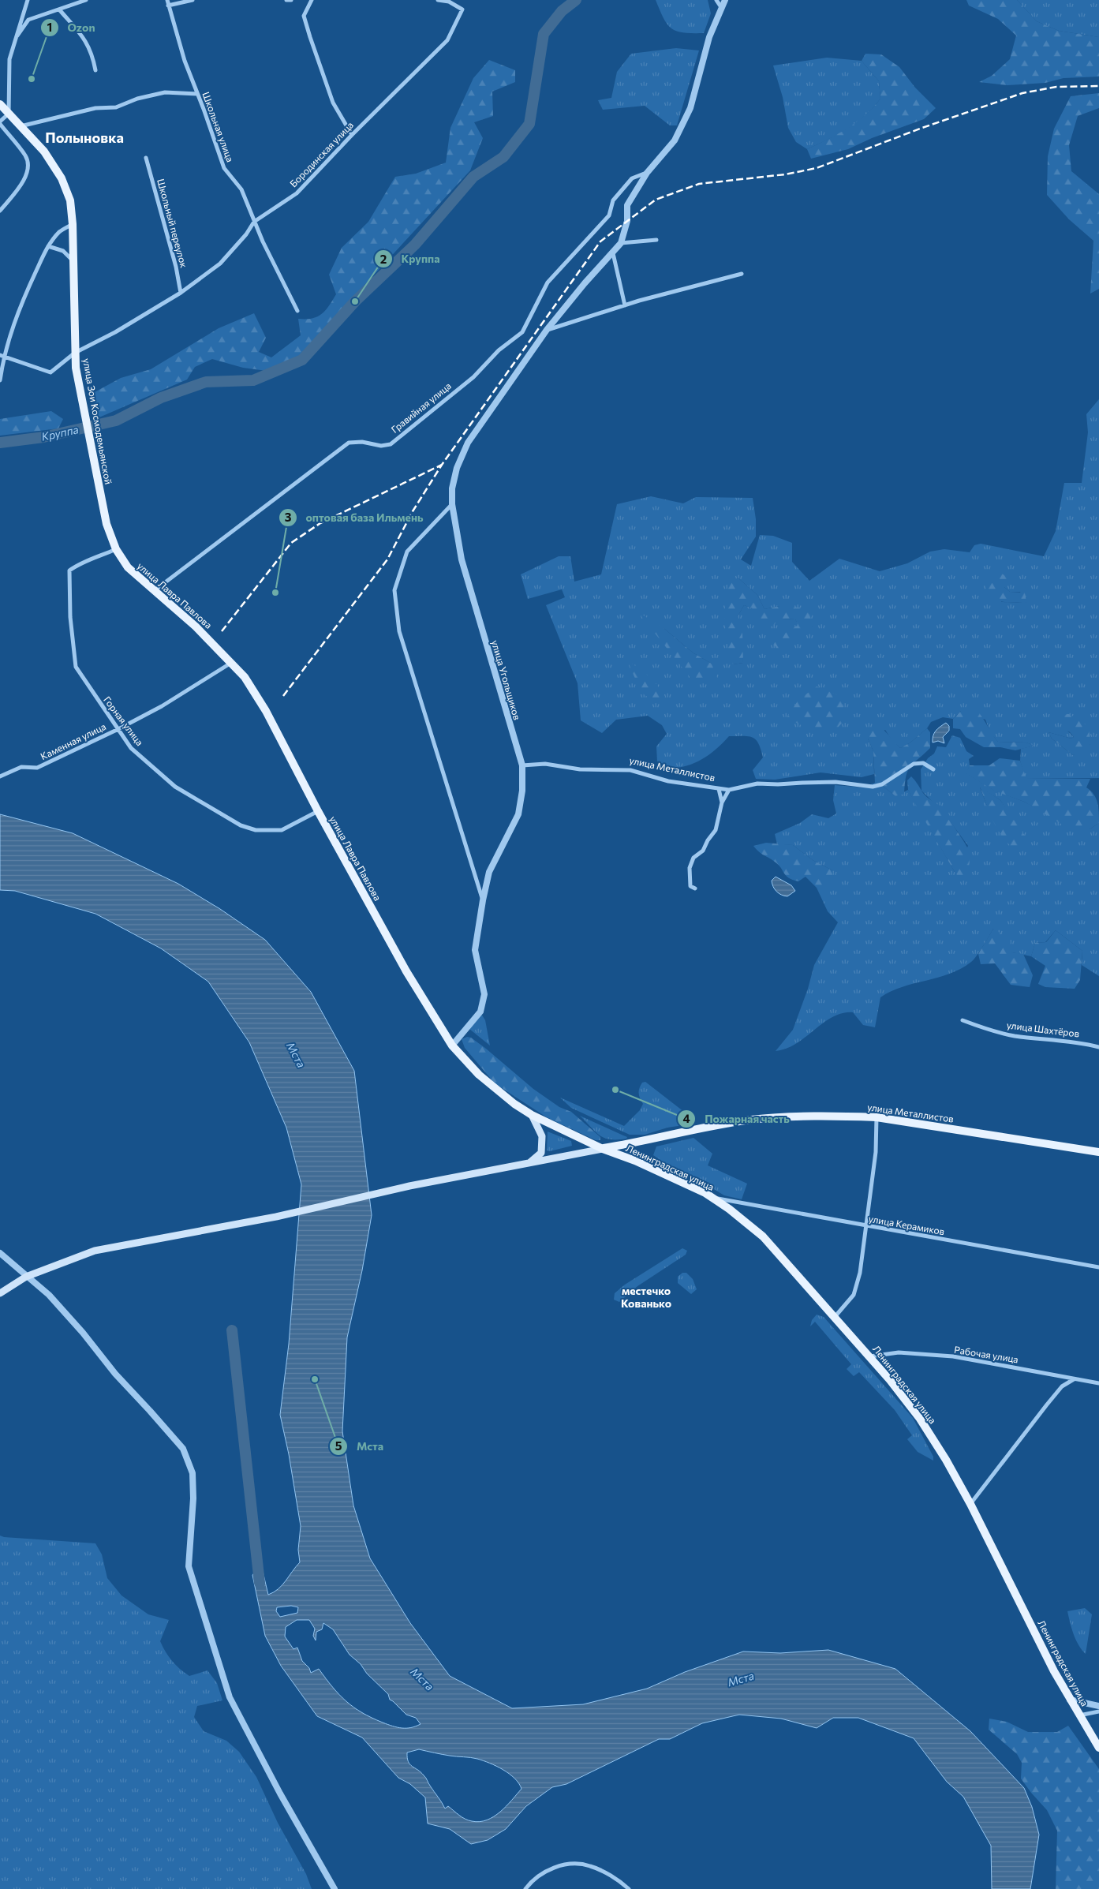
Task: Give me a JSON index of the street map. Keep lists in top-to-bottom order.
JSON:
{
  "streets": {
    "main road": [
      "улица Зои Космодемьянской",
      "улица Лавра Павлова",
      "улица Металлистов",
      "Ленинградская улица"
    ],
    "street": [
      "Школьная улица",
      "Бородинская улица",
      "Школьный переулок",
      "Гравийная улица",
      "улица Угольщиков",
      "Горная улица",
      "Каменная улица",
      "улица Шахтёров",
      "улица Керамиков",
      "Рабочая улица"
    ]
  },
  "crossings": [
    ["Школьная улица", "Бородинская улица"],
    ["Бородинская улица", "Школьный переулок"],
    ["Бородинская улица", "улица Зои Космодемьянской"],
    ["Гравийная улица", "улица Лавра Павлова"],
    ["улица Зои Космодемьянской", "улица Лавра Павлова"],
    ["улица Зои Космодемьянской", "Горная улица"],
    ["улица Лавра Павлова", "улица Угольщиков"],
    ["улица Лавра Павлова", "Горная улица"],
    ["улица Лавра Павлова", "Каменная улица"],
    ["улица Лавра Павлова", "улица Металлистов"],
    ["улица Лавра Павлова", "Ленинградская улица"],
    ["улица Угольщиков", "улица Металлистов"],
    ["Горная улица", "Каменная улица"],
    ["улица Металлистов", "Ленинградская улица"],
    ["Ленинградская улица", "улица Керамиков"],
    ["Ленинградская улица", "Рабочая улица"]
  ],
  "districts": ["Полыновка", "местечко Кованько"],
  "water": ["Круппа", "Мста"],
  "places": [
    "Ozon",
    "Круппа",
    "оптовая база Ильмень",
    "Пожарная часть",
    "Мста"
  ]
}
